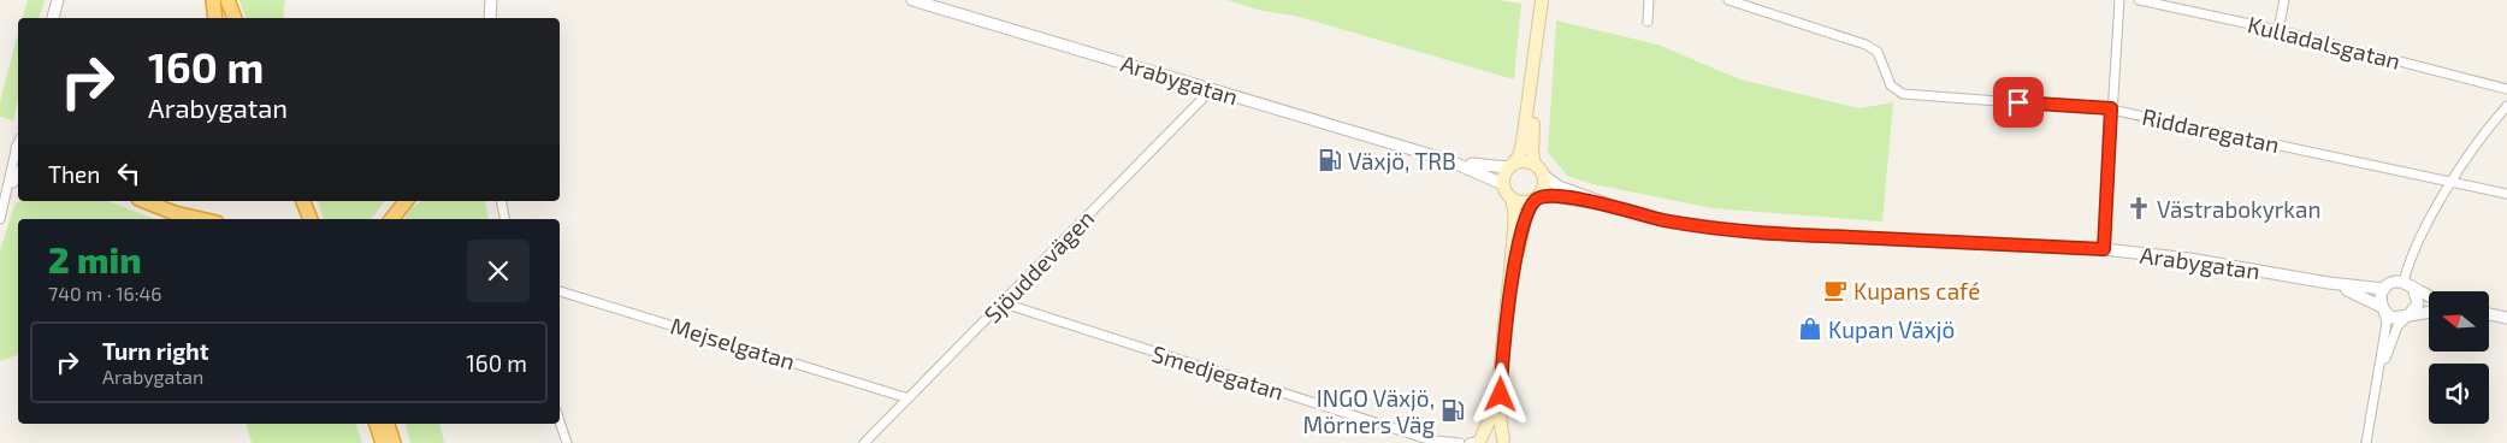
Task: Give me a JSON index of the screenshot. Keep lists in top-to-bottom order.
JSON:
{
  "streets": {
    "street": [
      "Kulladalsgatan",
      "Arabygatan",
      "Riddaregatan",
      "Sjöuddevägen",
      "Mejselgatan",
      "Smedjegatan"
    ]
  },
  "crossings": [
    ["Arabygatan", "Sjöuddevägen"],
    ["Sjöuddevägen", "Mejselgatan"],
    ["Sjöuddevägen", "Smedjegatan"]
  ],
  "places": {
    "fuel station": ["Växjö, TRB", "INGO Växjö, Mörners Väg"],
    "church": ["Västrabokyrkan"],
    "cafe": ["Kupans café"],
    "shop": ["Kupan Växjö"]
  },
  "north": "left",
  "page": {
    "turn": ["160 m", "Arabygatan"],
    "then": "Then",
    "heading": ["2 min", "740 m · 16:46"],
    "list": [
      {
        "name": "Turn right",
        "note": "Arabygatan",
        "value": "160 m"
      }
    ]
  }
}
